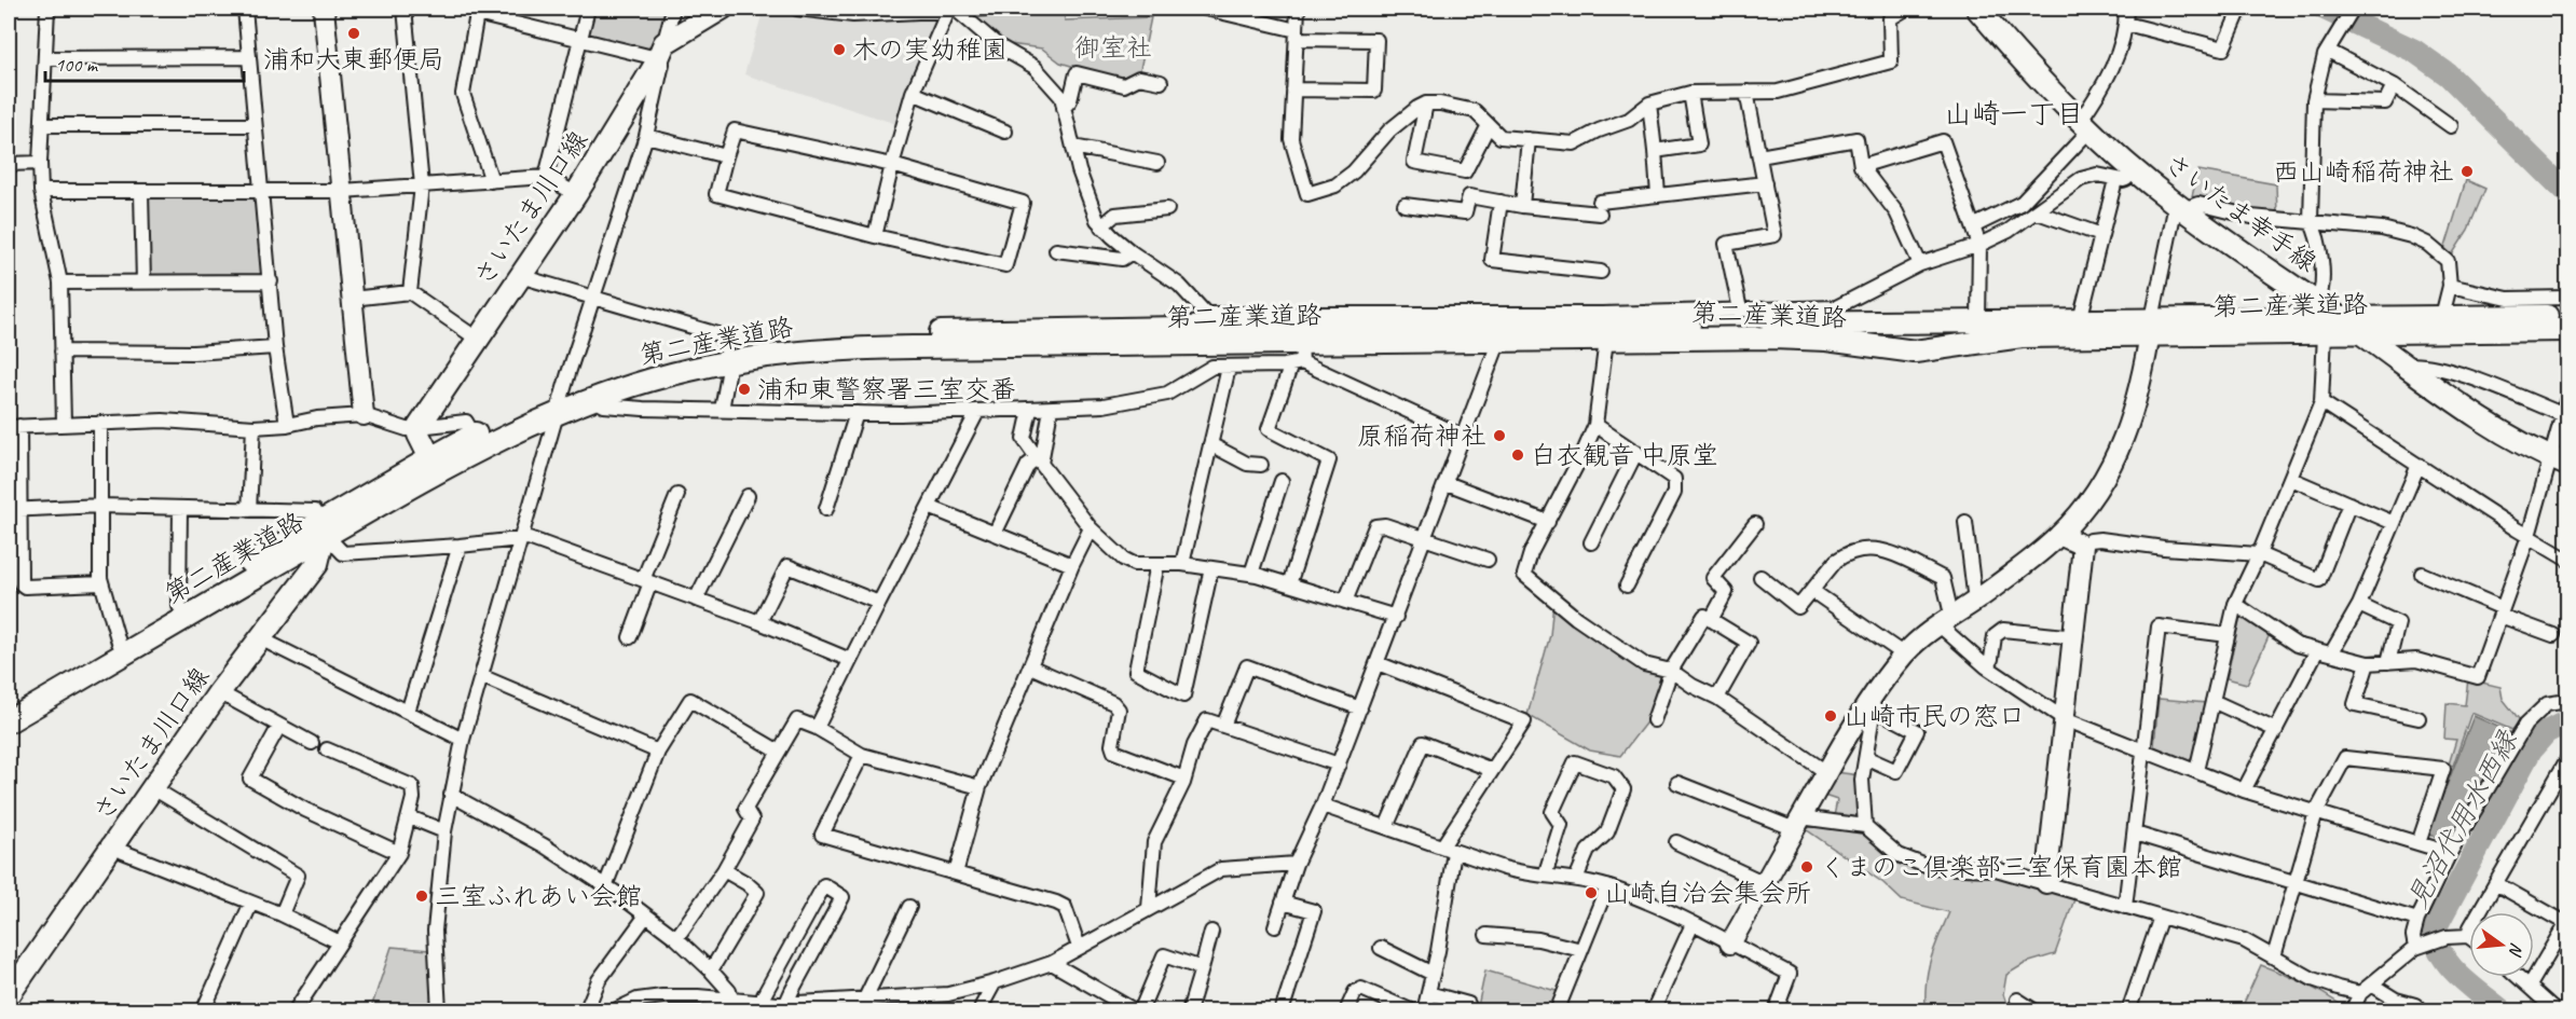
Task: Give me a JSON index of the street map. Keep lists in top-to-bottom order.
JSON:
{
  "streets": {
    "main road": ["さいたま川口線", "さいたま幸手線", "第二産業道路"]
  },
  "crossings": [
    ["さいたま川口線", "第二産業道路"],
    ["さいたま幸手線", "第二産業道路"]
  ],
  "districts": ["山崎一丁目"],
  "water": ["見沼代用水西縁"],
  "parks": ["御室社"],
  "places": [
    "浦和大東郵便局",
    "木の実幼稚園",
    "西山崎稲荷神社",
    "浦和東警察署三室交番",
    "原稲荷神社",
    "白衣観音 中原堂",
    "山崎市民の窓口",
    "くまのこ倶楽部三室保育園本館",
    "山崎自治会集会所",
    "三室ふれあい会館"
  ],
  "scale_bar": "100 m",
  "north": "right"
}
